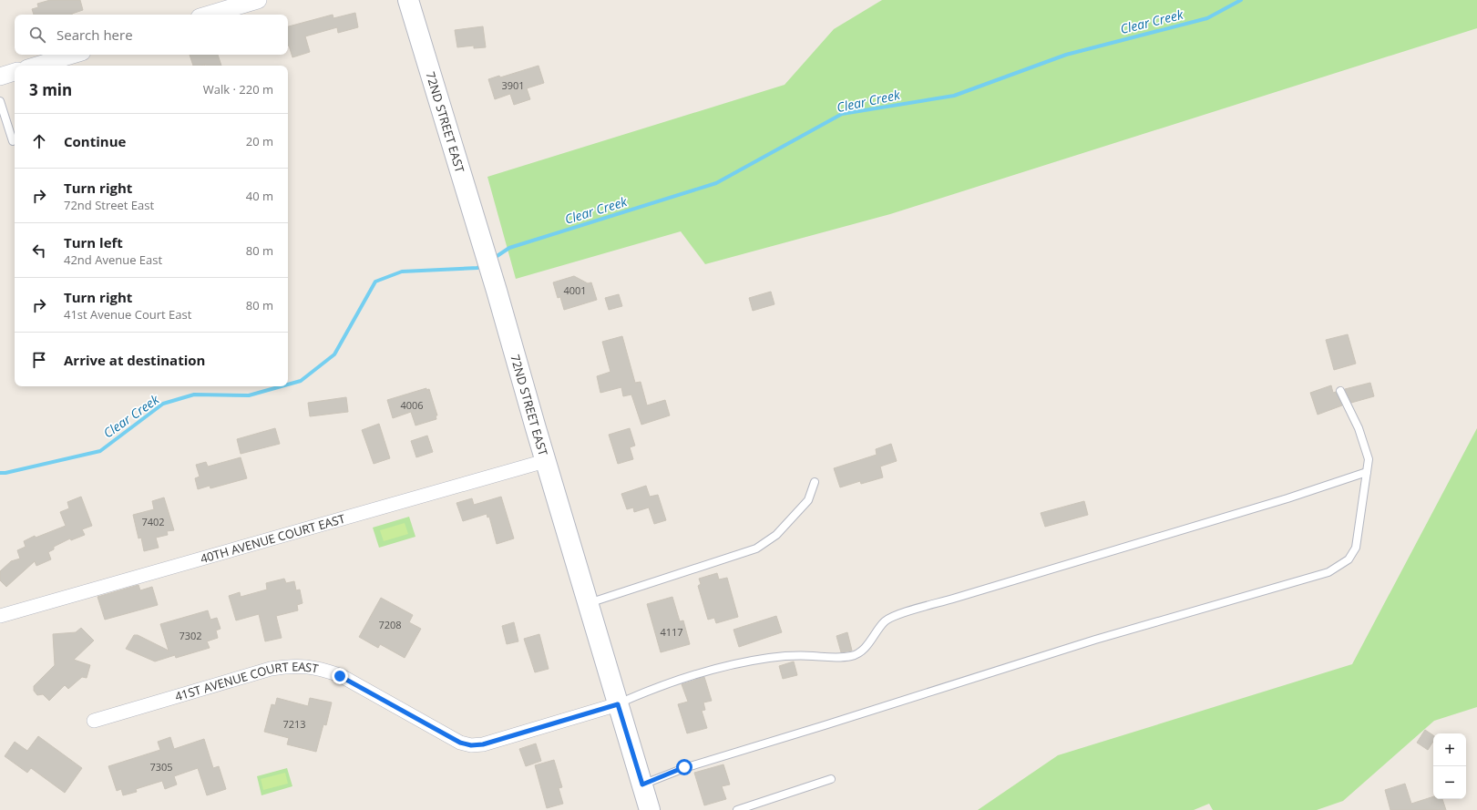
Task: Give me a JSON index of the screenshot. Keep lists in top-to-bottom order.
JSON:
{
  "streets": {
    "main road": ["72ND STREET EAST"],
    "street": ["40TH AVENUE COURT EAST", "41ST AVENUE COURT EAST"]
  },
  "crossings": [
    ["72ND STREET EAST", "40TH AVENUE COURT EAST"],
    ["72ND STREET EAST", "41ST AVENUE COURT EAST"]
  ],
  "water": ["Clear Creek"],
  "house_numbers": [
    "3901",
    "4001",
    "4006",
    "7402",
    "7208",
    "4117",
    "7302",
    "7213",
    "7305"
  ],
  "page": {
    "search": "Search here",
    "heading": ["3 min", "Walk · 220 m"],
    "list": [
      ["Continue", "20 m"],
      ["Turn right", "72nd Street East", "40 m"],
      ["Turn left", "42nd Avenue East", "80 m"],
      ["Turn right", "41st Avenue Court East", "80 m"],
      "Arrive at destination"
    ],
    "map_buttons": ["+", "−"]
  }
}
